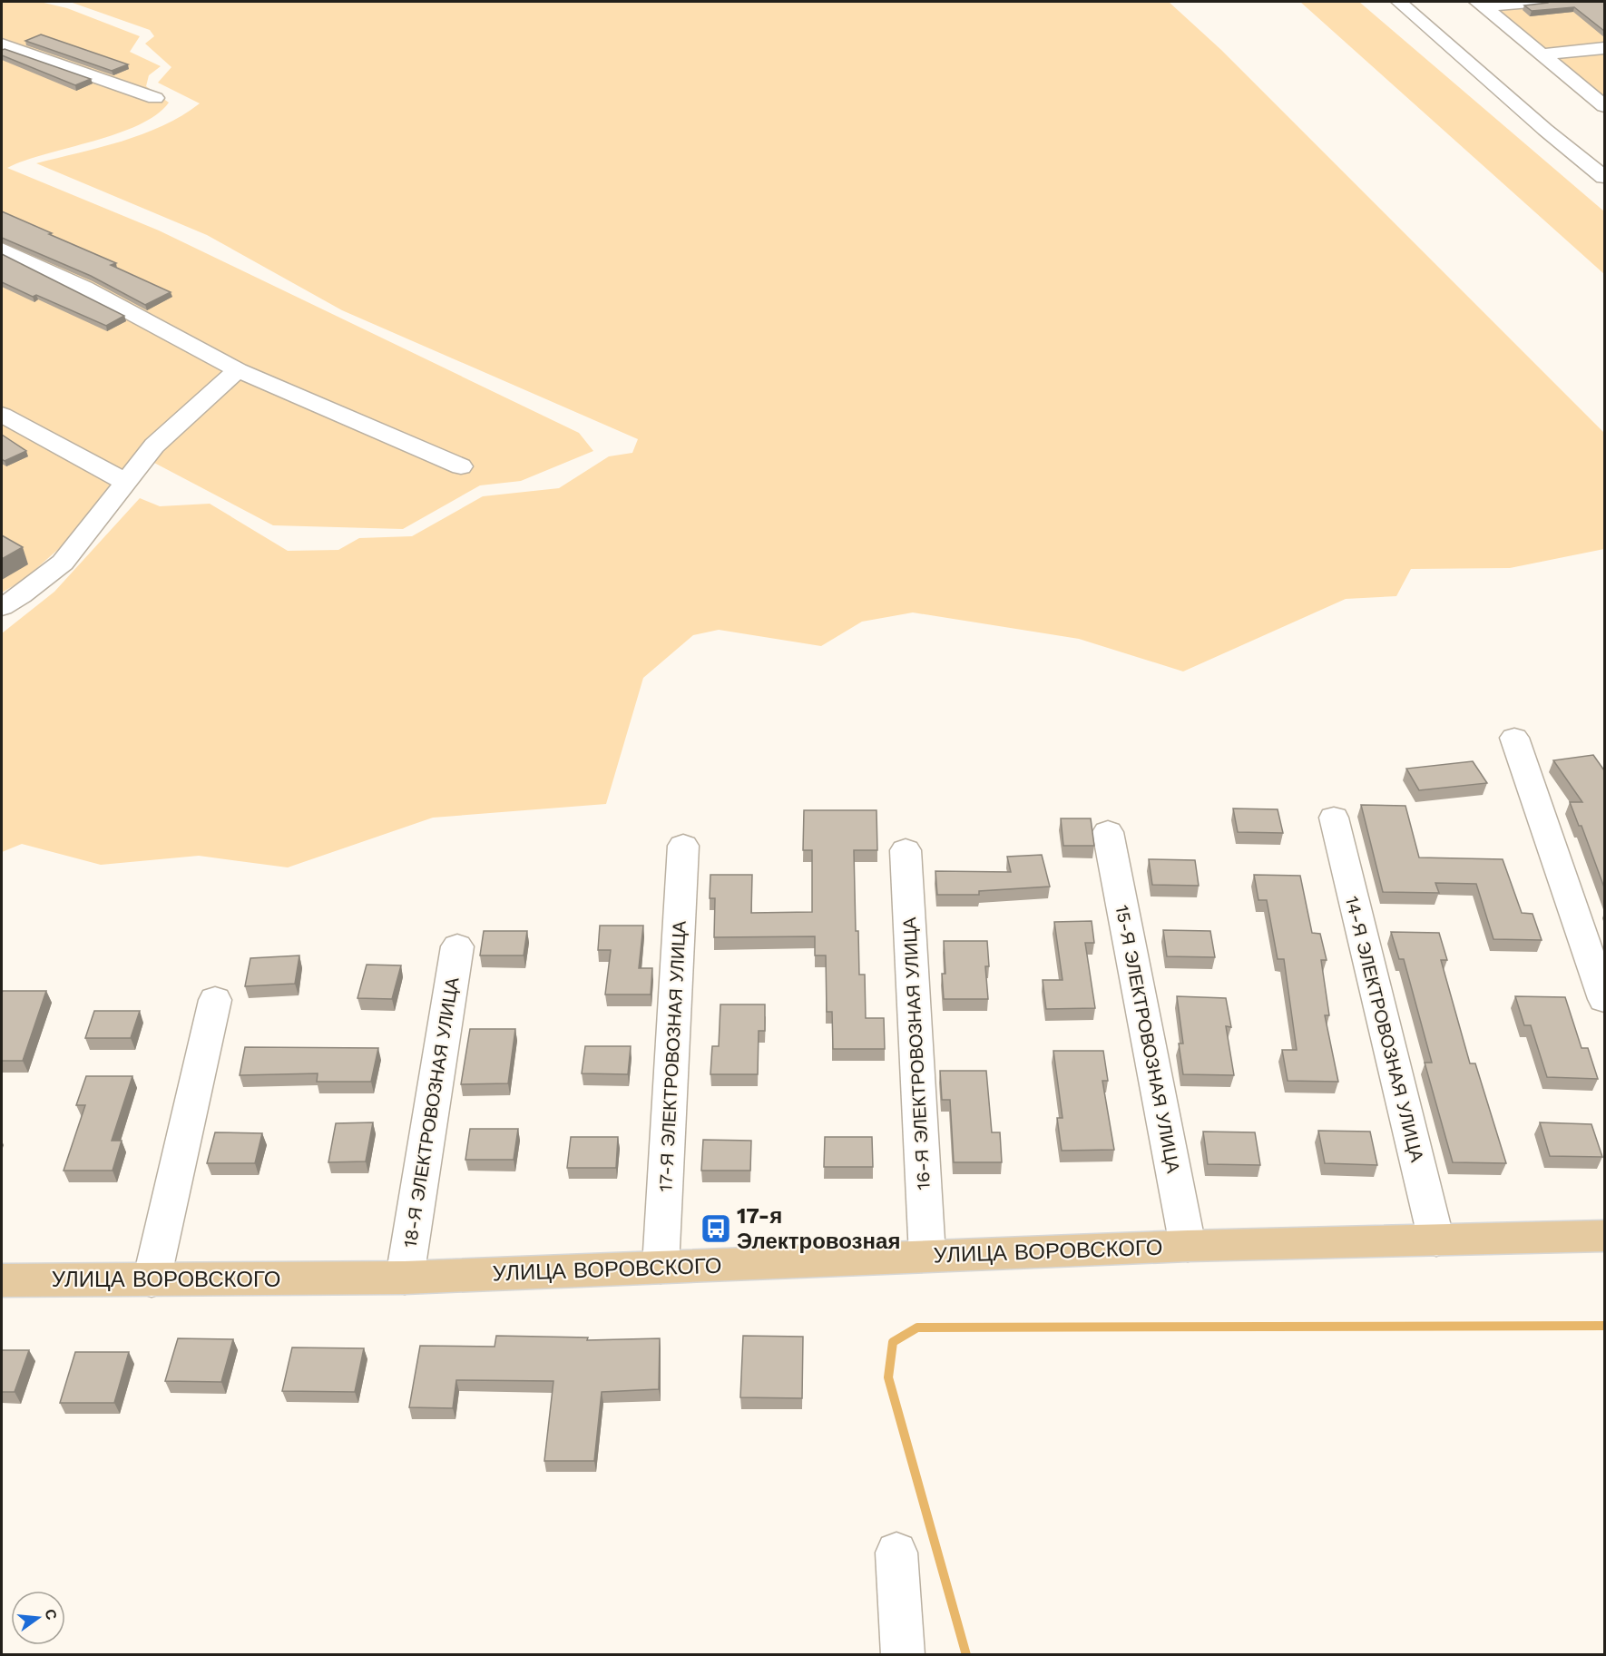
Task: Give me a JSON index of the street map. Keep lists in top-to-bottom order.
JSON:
{
  "streets": {
    "main road": ["УЛИЦА ВОРОВСКОГО"],
    "street": [
      "14-Я ЭЛЕКТРОВОЗНАЯ УЛИЦА",
      "15-Я ЭЛЕКТРОВОЗНАЯ УЛИЦА",
      "16-Я ЭЛЕКТРОВОЗНАЯ УЛИЦА",
      "17-Я ЭЛЕКТРОВОЗНАЯ УЛИЦА",
      "18-Я ЭЛЕКТРОВОЗНАЯ УЛИЦА"
    ]
  },
  "crossings": [
    ["14-Я ЭЛЕКТРОВОЗНАЯ УЛИЦА", "УЛИЦА ВОРОВСКОГО"],
    ["15-Я ЭЛЕКТРОВОЗНАЯ УЛИЦА", "УЛИЦА ВОРОВСКОГО"],
    ["16-Я ЭЛЕКТРОВОЗНАЯ УЛИЦА", "УЛИЦА ВОРОВСКОГО"],
    ["17-Я ЭЛЕКТРОВОЗНАЯ УЛИЦА", "УЛИЦА ВОРОВСКОГО"],
    ["18-Я ЭЛЕКТРОВОЗНАЯ УЛИЦА", "УЛИЦА ВОРОВСКОГО"]
  ],
  "places": {
    "bus stop": ["17-я Электровозная"]
  },
  "north": "right"
}
